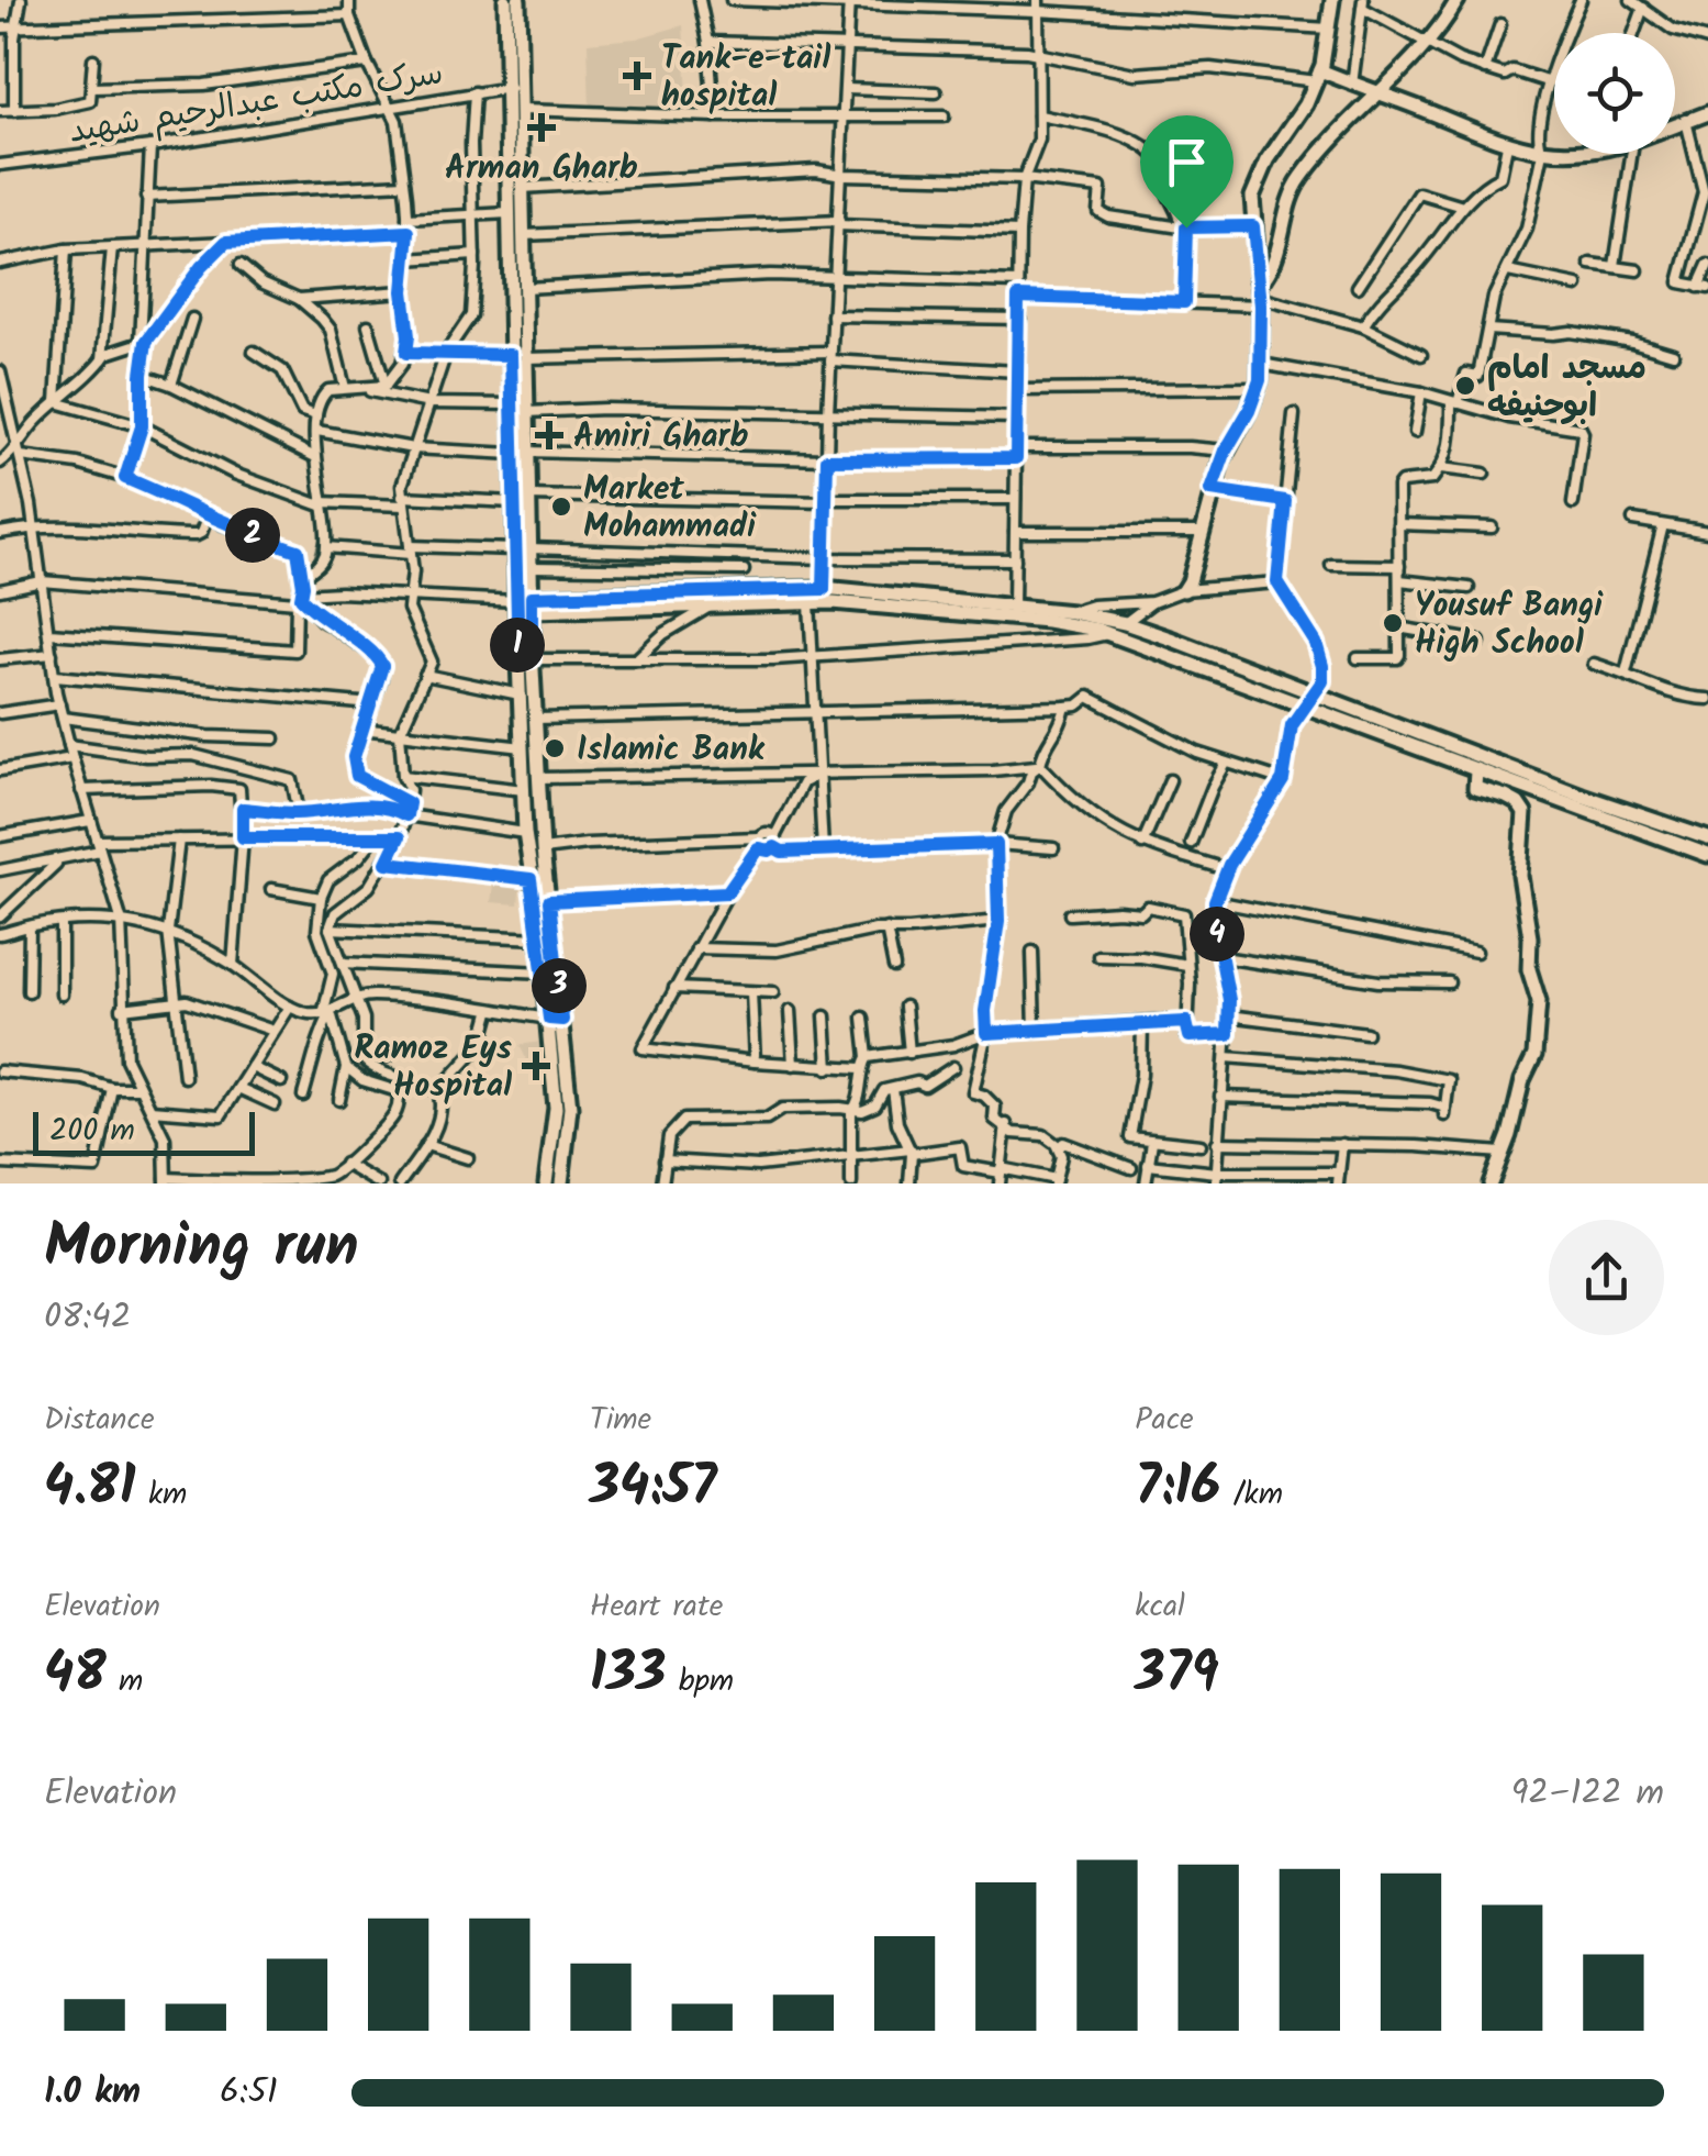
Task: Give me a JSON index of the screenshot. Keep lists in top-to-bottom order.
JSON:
{
  "streets": {
    "street": ["سرک مکتب عبدالرحیم شهید"]
  },
  "places": {
    "health": [
      "Tank-e-tail hospital",
      "Arman Gharb",
      "Amiri Gharb",
      "Ramoz Eys Hospital"
    ],
    "other": [
      "مسجد امام ابوحنیفه",
      "Market Mohammadi",
      "Yousuf Bangi High School",
      "Islamic Bank"
    ]
  },
  "scale_bar": "200 m",
  "page": {
    "pins": [
      "2",
      "1",
      "4",
      "3"
    ],
    "scale": "200 m",
    "heading": ["Morning run", "08:42"],
    "stats": [
      ["Distance", "4.81 km"],
      ["Time", "34:57"],
      ["Pace", "7:16 /km"],
      ["Elevation", "48 m"],
      ["Heart rate", "133 bpm"],
      ["kcal", "379"]
    ],
    "chart": ["Elevation", "92–122 m"],
    "list": [
      {
        "name": "1.0 km",
        "note": "6:51"
      }
    ]
  }
}
